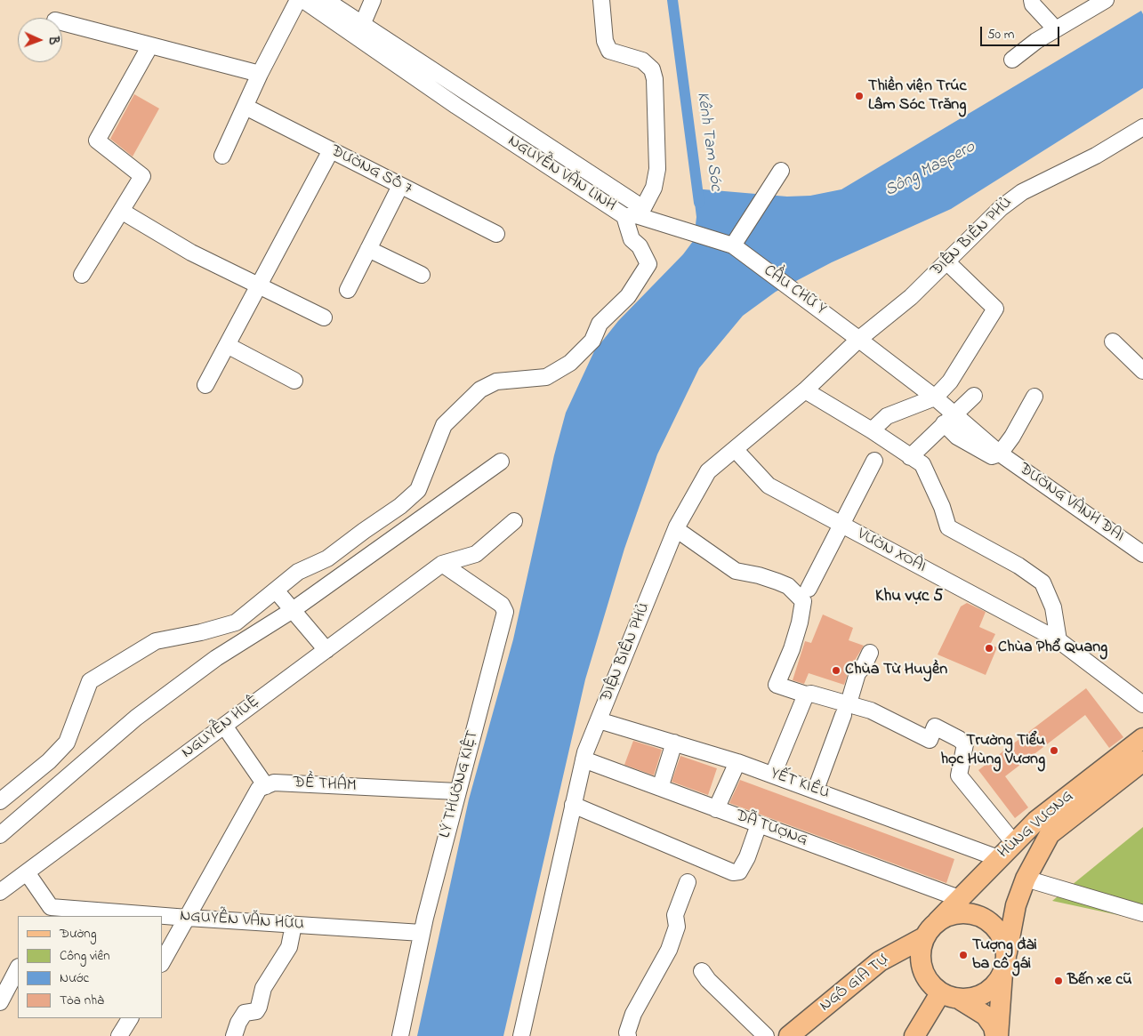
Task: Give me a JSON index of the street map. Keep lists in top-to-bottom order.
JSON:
{
  "streets": {
    "main road": ["HÙNG VƯƠNG", "NGÔ GIA TỰ"],
    "street": [
      "ĐƯỜNG SỐ 7",
      "NGUYỄN VĂN LINH",
      "ĐIỆN BIÊN PHỦ",
      "CẦU CHỮ Y",
      "ĐƯỜNG VÀNH ĐAI",
      "VƯỜN XOÀI",
      "NGUYỄN HUỆ",
      "LÝ THƯỜNG KIỆT",
      "YẾT KIÊU",
      "ĐỀ THÁM",
      "DÃ TƯỢNG",
      "NGUYỄN VĂN HỮU"
    ]
  },
  "crossings": [
    ["NGUYỄN VĂN LINH", "CẦU CHỮ Y"],
    ["ĐIỆN BIÊN PHỦ", "CẦU CHỮ Y"],
    ["ĐIỆN BIÊN PHỦ", "VƯỜN XOÀI"],
    ["ĐIỆN BIÊN PHỦ", "YẾT KIÊU"],
    ["ĐIỆN BIÊN PHỦ", "DÃ TƯỢNG"],
    ["CẦU CHỮ Y", "ĐƯỜNG VÀNH ĐAI"],
    ["NGUYỄN HUỆ", "LÝ THƯỜNG KIỆT"],
    ["NGUYỄN HUỆ", "NGUYỄN VĂN HỮU"],
    ["LÝ THƯỜNG KIỆT", "ĐỀ THÁM"],
    ["LÝ THƯỜNG KIỆT", "NGUYỄN VĂN HỮU"],
    ["YẾT KIÊU", "HÙNG VƯƠNG"],
    ["HÙNG VƯƠNG", "DÃ TƯỢNG"],
    ["HÙNG VƯƠNG", "NGÔ GIA TỰ"]
  ],
  "districts": ["Khu vực 5"],
  "water": ["Kênh Tam Sóc", "Sông Maspero"],
  "places": [
    "Thiền viện Trúc Lâm Sóc Trăng",
    "Chùa Phổ Quang",
    "Chùa Từ Huyền",
    "Trường Tiểu học Hùng Vương",
    "Tượng đài ba cô gái",
    "Bến xe cũ"
  ],
  "legend": [
    "Đường",
    "Công viên",
    "Nước",
    "Tòa nhà"
  ],
  "scale_bar": "50 m",
  "north": "right"
}
